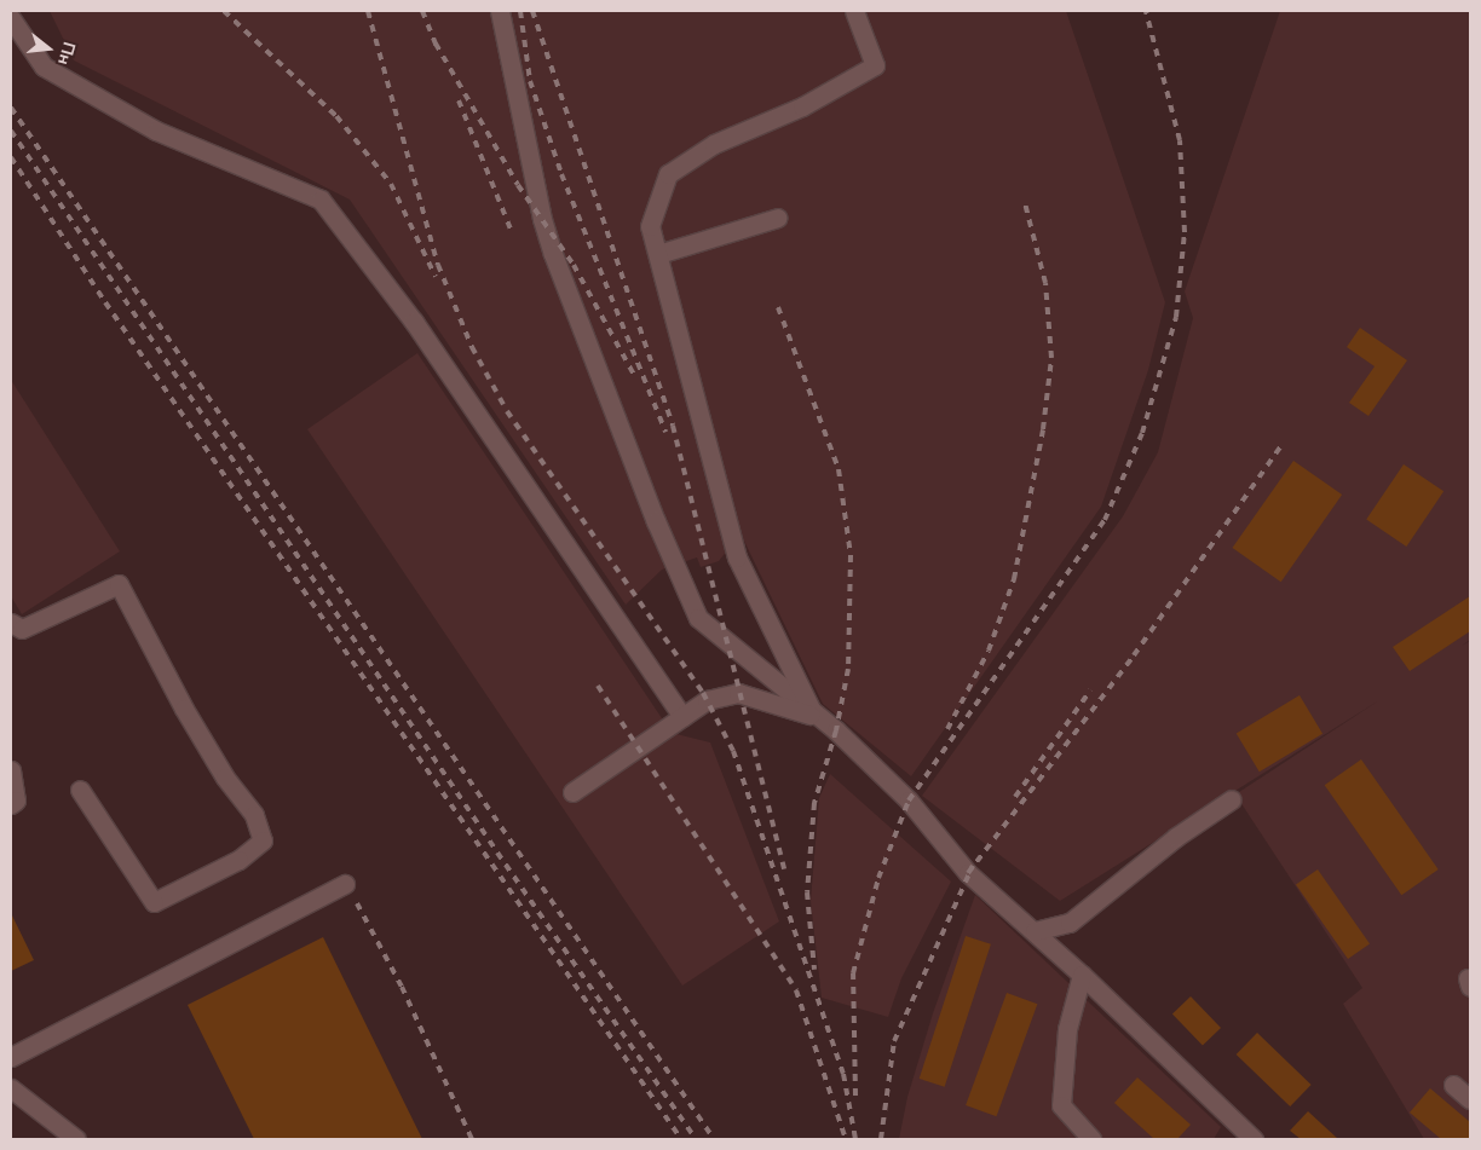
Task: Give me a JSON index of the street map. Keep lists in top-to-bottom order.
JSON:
{
  "north": "right"
}
